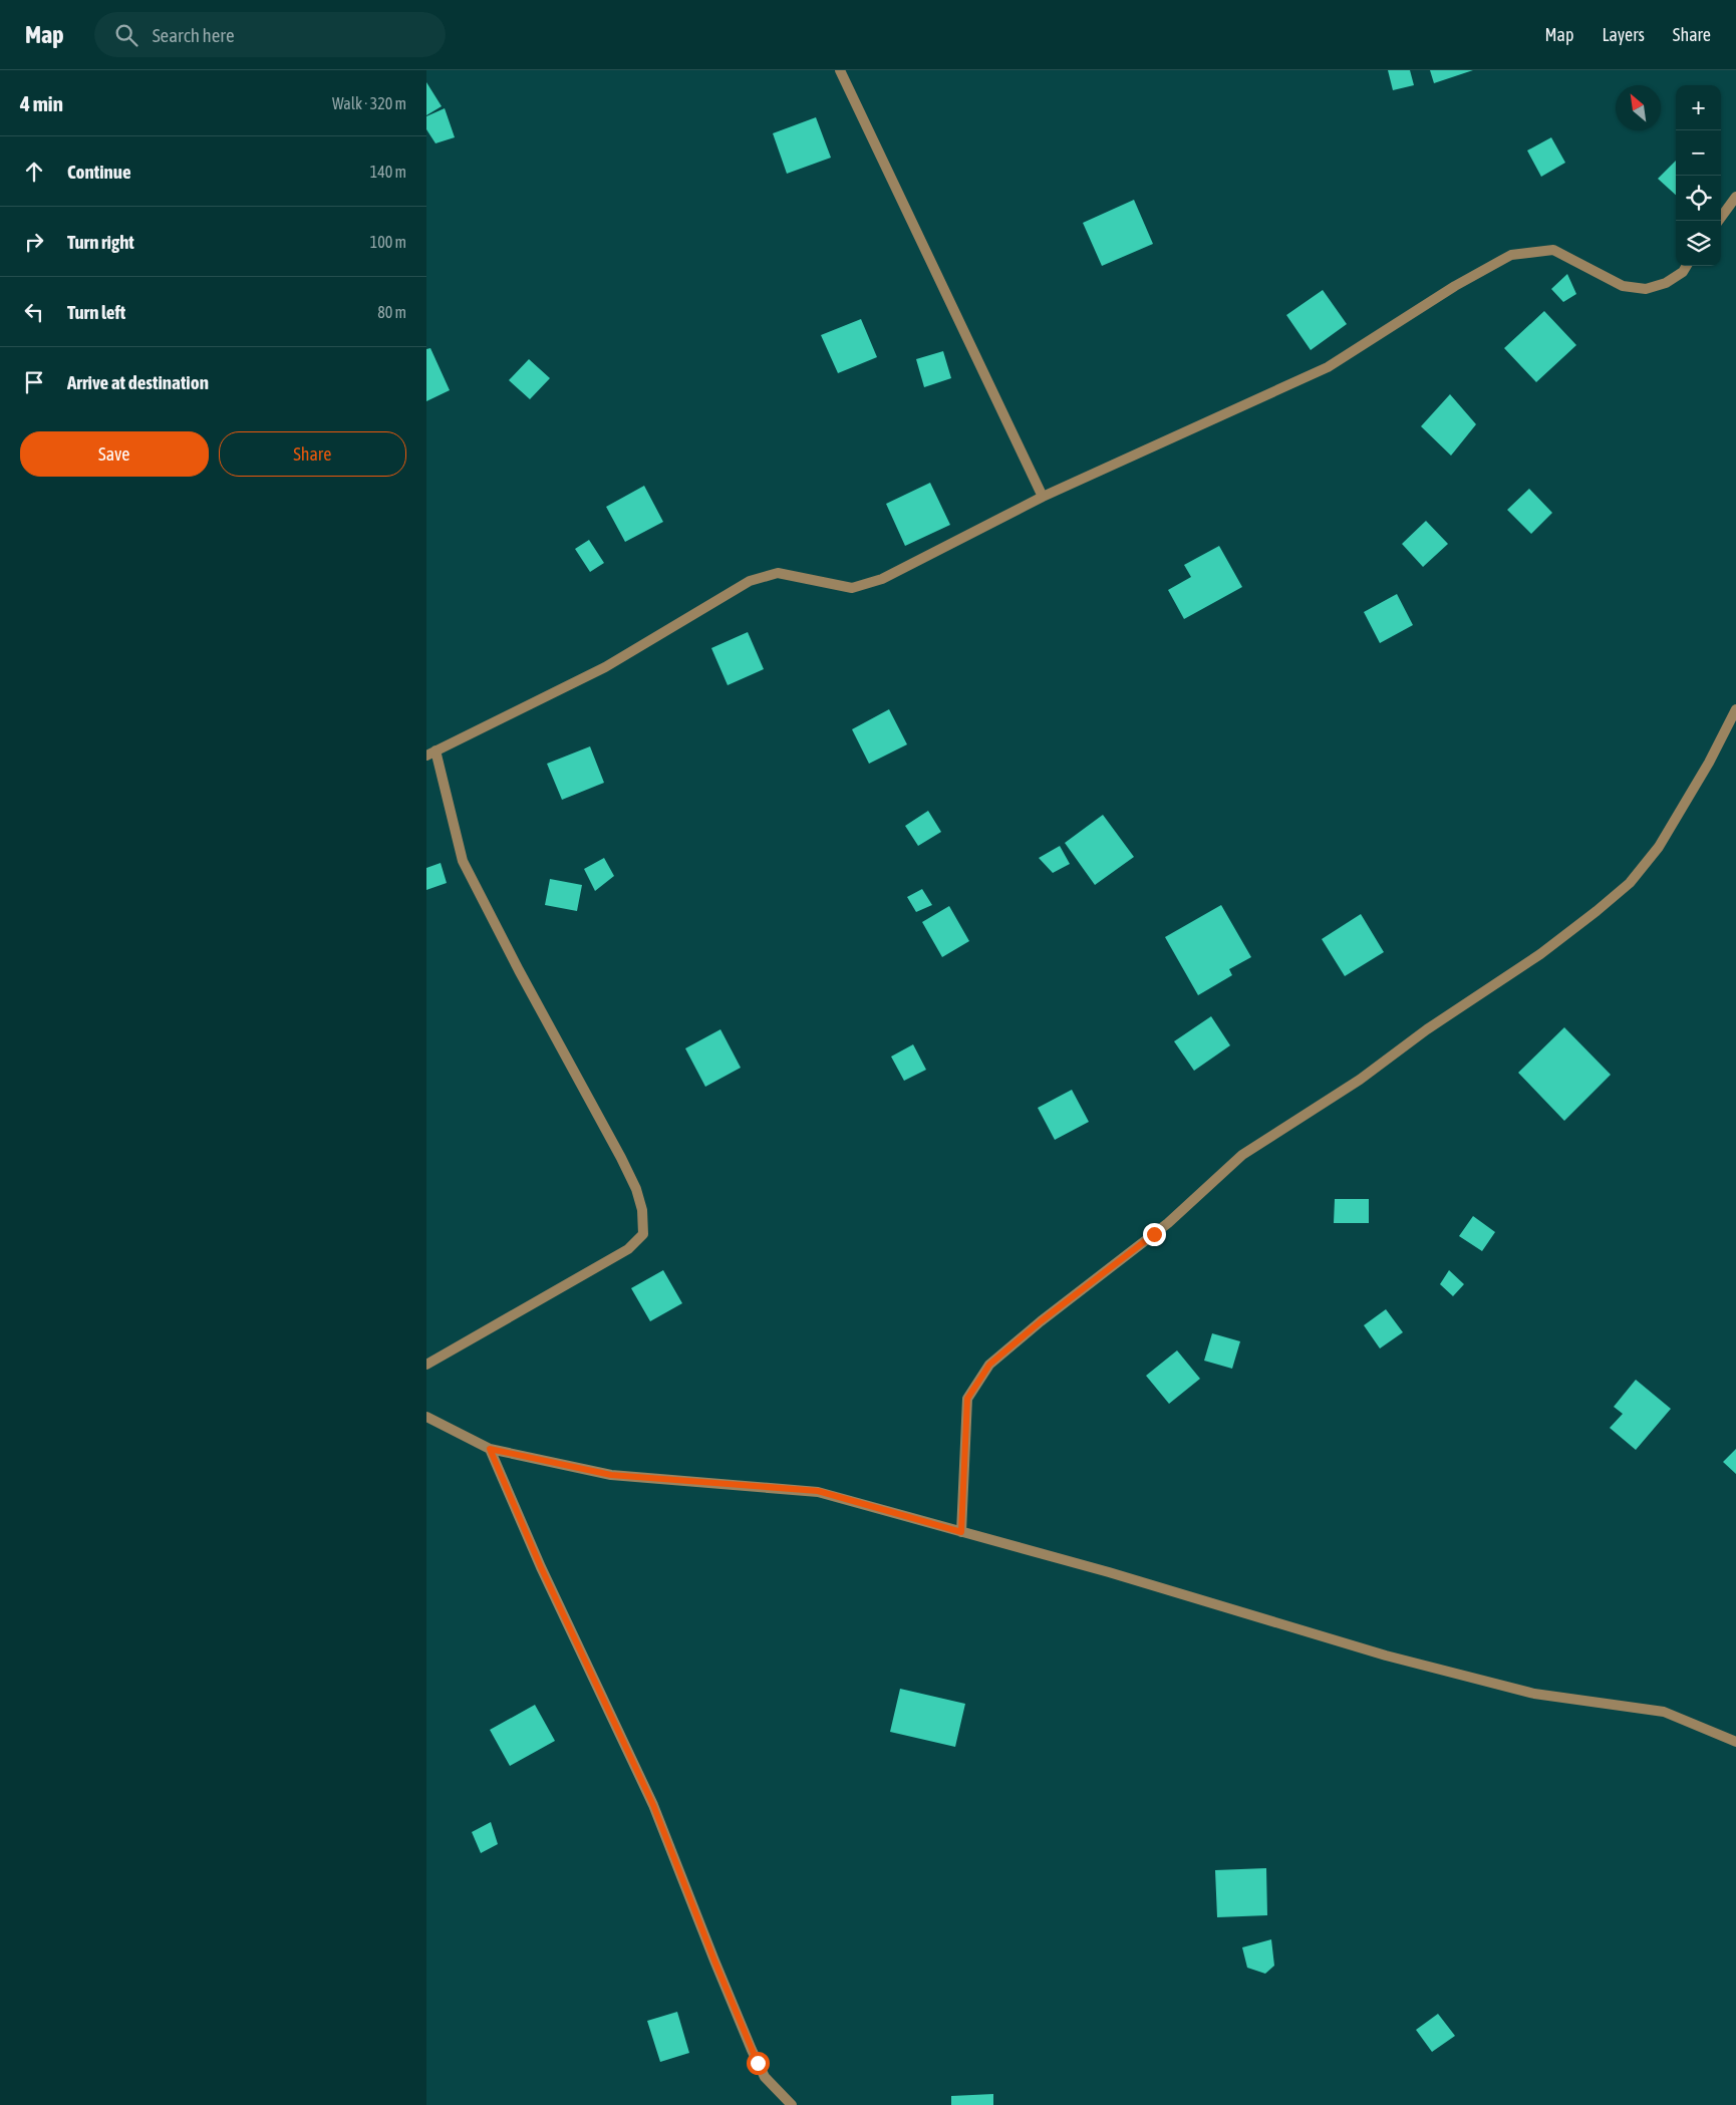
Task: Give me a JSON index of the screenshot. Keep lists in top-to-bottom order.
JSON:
{
  "north": "top left",
  "page": {
    "header": "Map",
    "search": "Search here",
    "nav": ["Map", "Layers", "Share"],
    "heading": ["4 min", "Walk · 320 m"],
    "map_buttons": ["+", "−"],
    "list": [
      ["Continue", "140 m"],
      ["Turn right", "100 m"],
      ["Turn left", "80 m"],
      "Arrive at destination"
    ],
    "buttons": ["Save", "Share"]
  }
}
